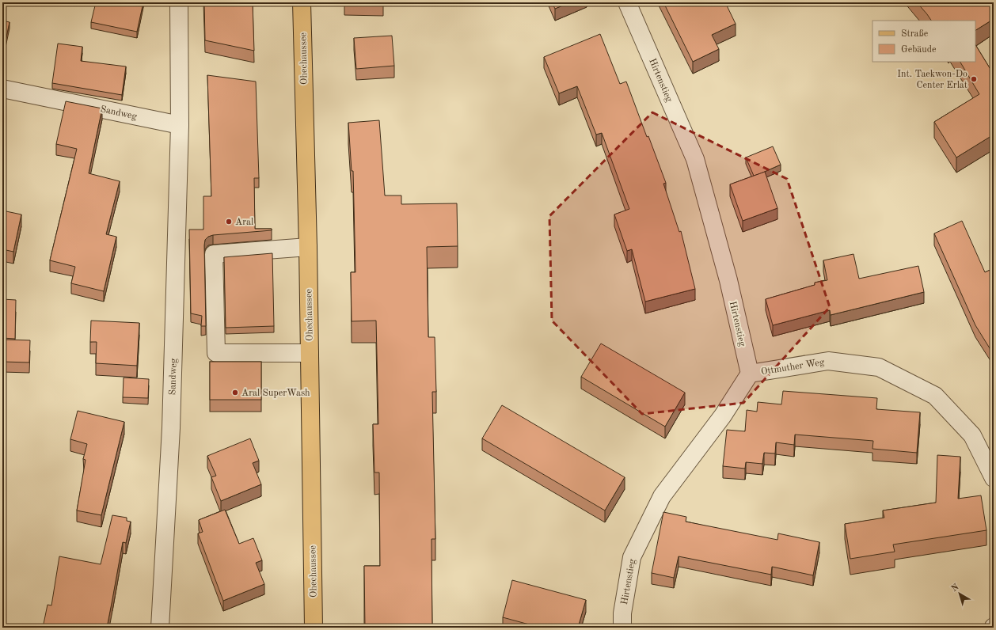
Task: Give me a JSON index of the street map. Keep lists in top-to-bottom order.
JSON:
{
  "streets": {
    "main road": ["Ohechaussee"],
    "street": ["Hirtenstieg", "Sandweg", "Ottmuther Weg"]
  },
  "crossings": [
    ["Hirtenstieg", "Ottmuther Weg"]
  ],
  "places": ["Int. Taekwon-Do Center Erlat", "Aral", "Aral SuperWash"],
  "legend": ["Straße", "Gebäude"],
  "north": "top left"
}
